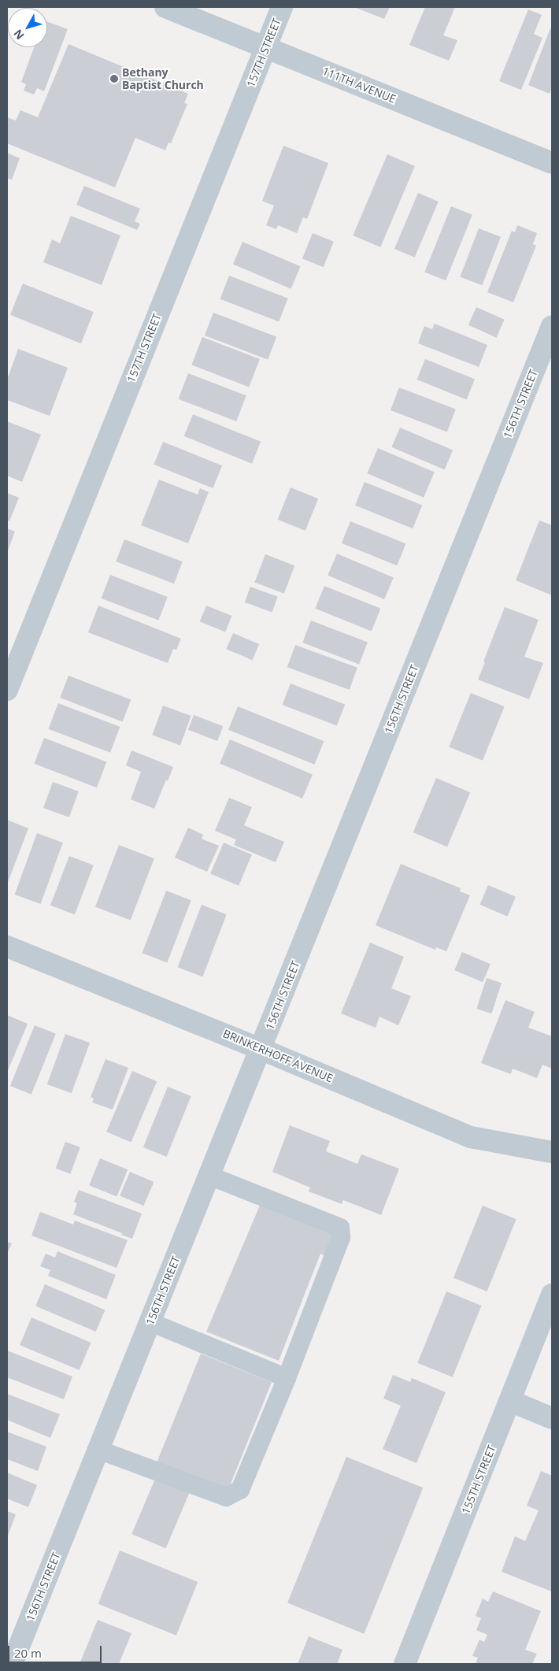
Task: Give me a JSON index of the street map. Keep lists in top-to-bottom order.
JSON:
{
  "streets": {
    "street": [
      "157TH STREET",
      "111TH AVENUE",
      "156TH STREET",
      "BRINKERHOFF AVENUE",
      "155TH STREET"
    ]
  },
  "crossings": [
    ["157TH STREET", "111TH AVENUE"],
    ["156TH STREET", "BRINKERHOFF AVENUE"]
  ],
  "places": ["Bethany Baptist Church"],
  "scale_bar": "20 m",
  "north": "bottom left"
}
